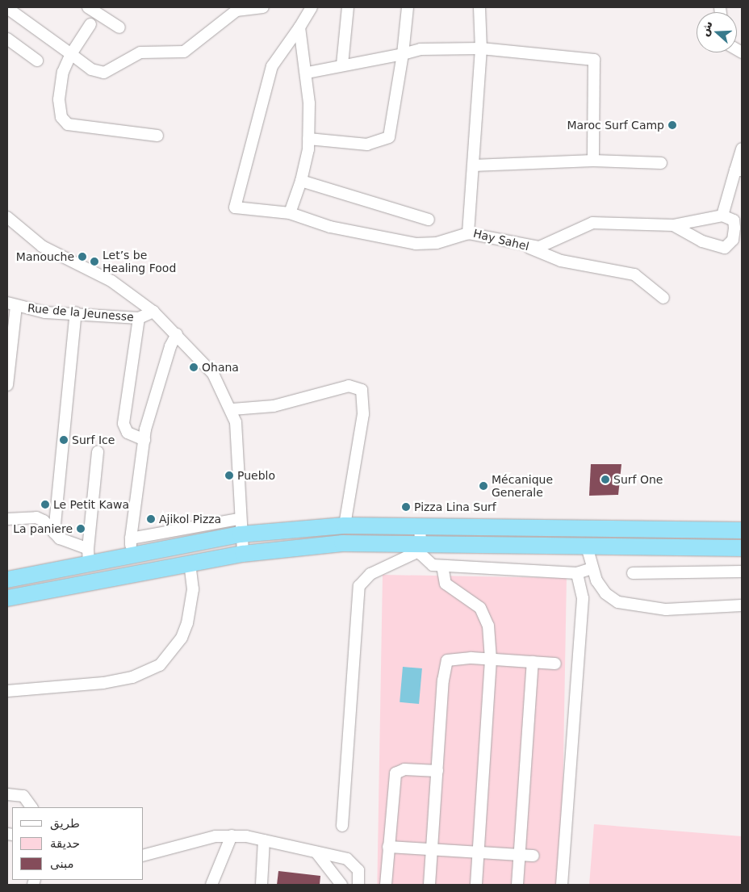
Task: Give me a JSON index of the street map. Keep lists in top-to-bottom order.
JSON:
{
  "streets": {
    "street": ["Hay Sahel", "Rue de la Jeunesse"]
  },
  "places": [
    "Maroc Surf Camp",
    "Manouche",
    "Let’s be Healing Food",
    "Ohana",
    "Surf Ice",
    "Pueblo",
    "Surf One",
    "Mécanique Generale",
    "Le Petit Kawa",
    "Pizza Lina Surf",
    "Ajikol Pizza",
    "La paniere"
  ],
  "legend": ["طريق", "حديقة", "مبنى"],
  "north": "left"
}
